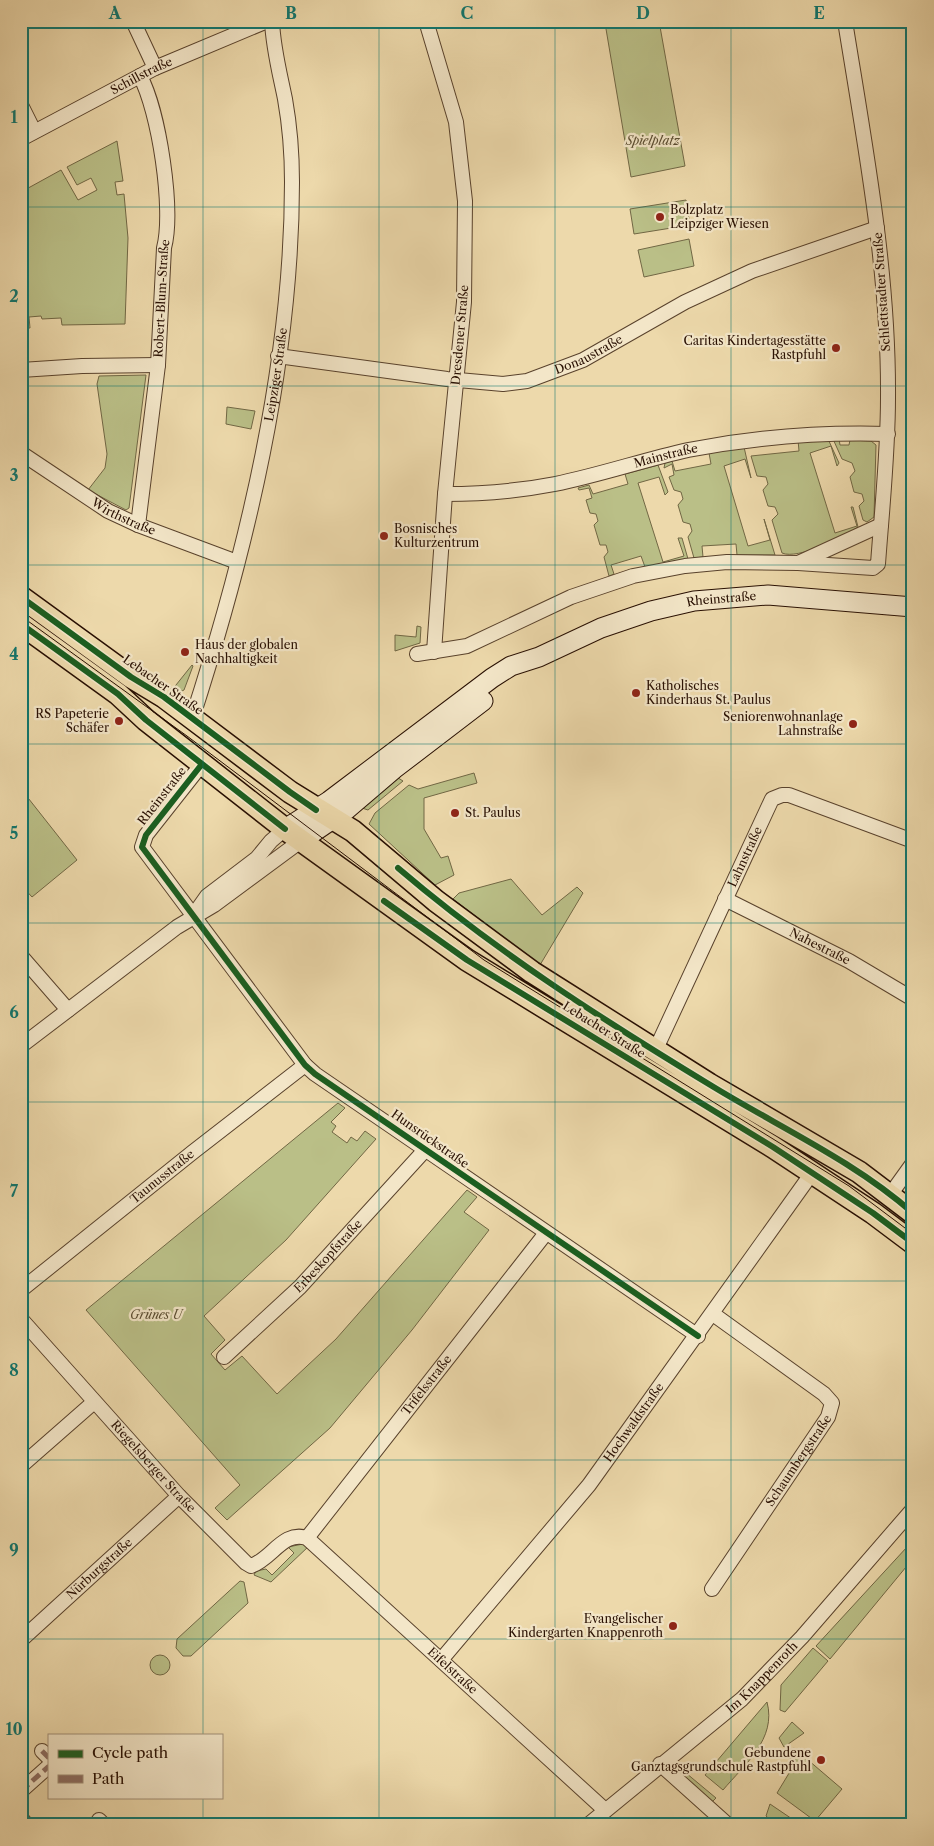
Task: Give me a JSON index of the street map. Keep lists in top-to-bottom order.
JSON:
{
  "streets": {
    "main road": ["Lebacher Straße"],
    "street": [
      "Schillstraße",
      "Schlettstadter Straße",
      "Robert-Blum-Straße",
      "Dresdener Straße",
      "Donaustraße",
      "Leipziger Straße",
      "Mainstraße",
      "Wirthstraße",
      "Rheinstraße",
      "Lahnstraße",
      "Nahestraße",
      "Hunsrückstraße",
      "Taunusstraße",
      "Erbeskopfstraße",
      "Trifelsstraße",
      "Hochwaldstraße",
      "Schaumbergstraße",
      "Riegelsberger Straße",
      "Nürburgstraße",
      "Eifelstraße",
      "Im Knappenroth"
    ]
  },
  "crossings": [
    ["Schillstraße", "Robert-Blum-Straße"],
    ["Schlettstadter Straße", "Donaustraße"],
    ["Schlettstadter Straße", "Mainstraße"],
    ["Robert-Blum-Straße", "Wirthstraße"],
    ["Dresdener Straße", "Donaustraße"],
    ["Dresdener Straße", "Mainstraße"],
    ["Donaustraße", "Leipziger Straße"],
    ["Leipziger Straße", "Wirthstraße"],
    ["Leipziger Straße", "Lebacher Straße"],
    ["Rheinstraße", "Lebacher Straße"],
    ["Rheinstraße", "Hunsrückstraße"],
    ["Lebacher Straße", "Lahnstraße"],
    ["Lebacher Straße", "Hochwaldstraße"],
    ["Lahnstraße", "Nahestraße"],
    ["Hunsrückstraße", "Taunusstraße"],
    ["Hunsrückstraße", "Erbeskopfstraße"],
    ["Hunsrückstraße", "Trifelsstraße"],
    ["Hunsrückstraße", "Hochwaldstraße"],
    ["Trifelsstraße", "Riegelsberger Straße"],
    ["Trifelsstraße", "Eifelstraße"],
    ["Hochwaldstraße", "Schaumbergstraße"],
    ["Hochwaldstraße", "Eifelstraße"],
    ["Riegelsberger Straße", "Nürburgstraße"],
    ["Riegelsberger Straße", "Eifelstraße"],
    ["Eifelstraße", "Im Knappenroth"]
  ],
  "parks": ["Spielplatz", "Grünes U"],
  "places": [
    "Bolzplatz Leipziger Wiesen",
    "Caritas Kindertagesstätte Rastpfuhl",
    "Bosnisches Kulturzentrum",
    "Haus der globalen Nachhaltigkeit",
    "Katholisches Kinderhaus St. Paulus",
    "RS Papeterie Schäfer",
    "Seniorenwohnanlage Lahnstraße",
    "St. Paulus",
    "Evangelischer Kindergarten Knappenroth",
    "Gebundene Ganztagsgrundschule Rastpfuhl"
  ],
  "legend": ["Cycle path", "Path"],
  "grid": {
    "columns": [
      "A",
      "B",
      "C",
      "D",
      "E"
    ],
    "rows": [
      "1",
      "2",
      "3",
      "4",
      "5",
      "6",
      "7",
      "8",
      "9",
      "10"
    ]
  }
}
